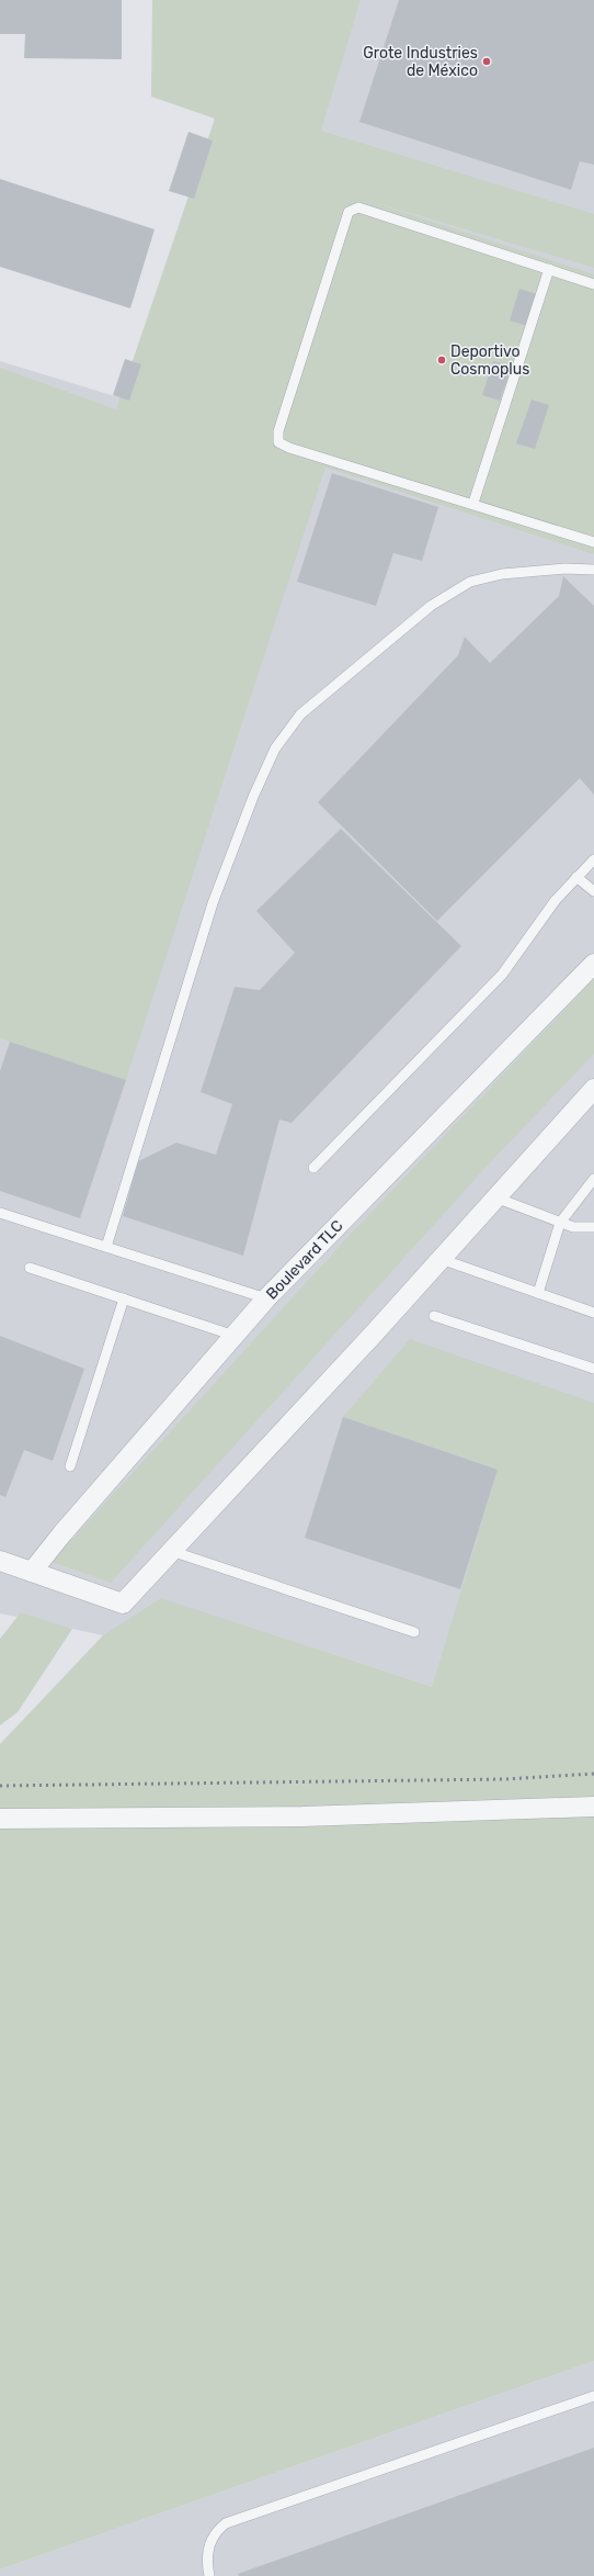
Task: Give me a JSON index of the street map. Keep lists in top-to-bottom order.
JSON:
{
  "streets": {
    "street": ["Boulevard TLC"]
  },
  "places": ["Grote Industries de México", "Deportivo Cosmoplus"]
}
